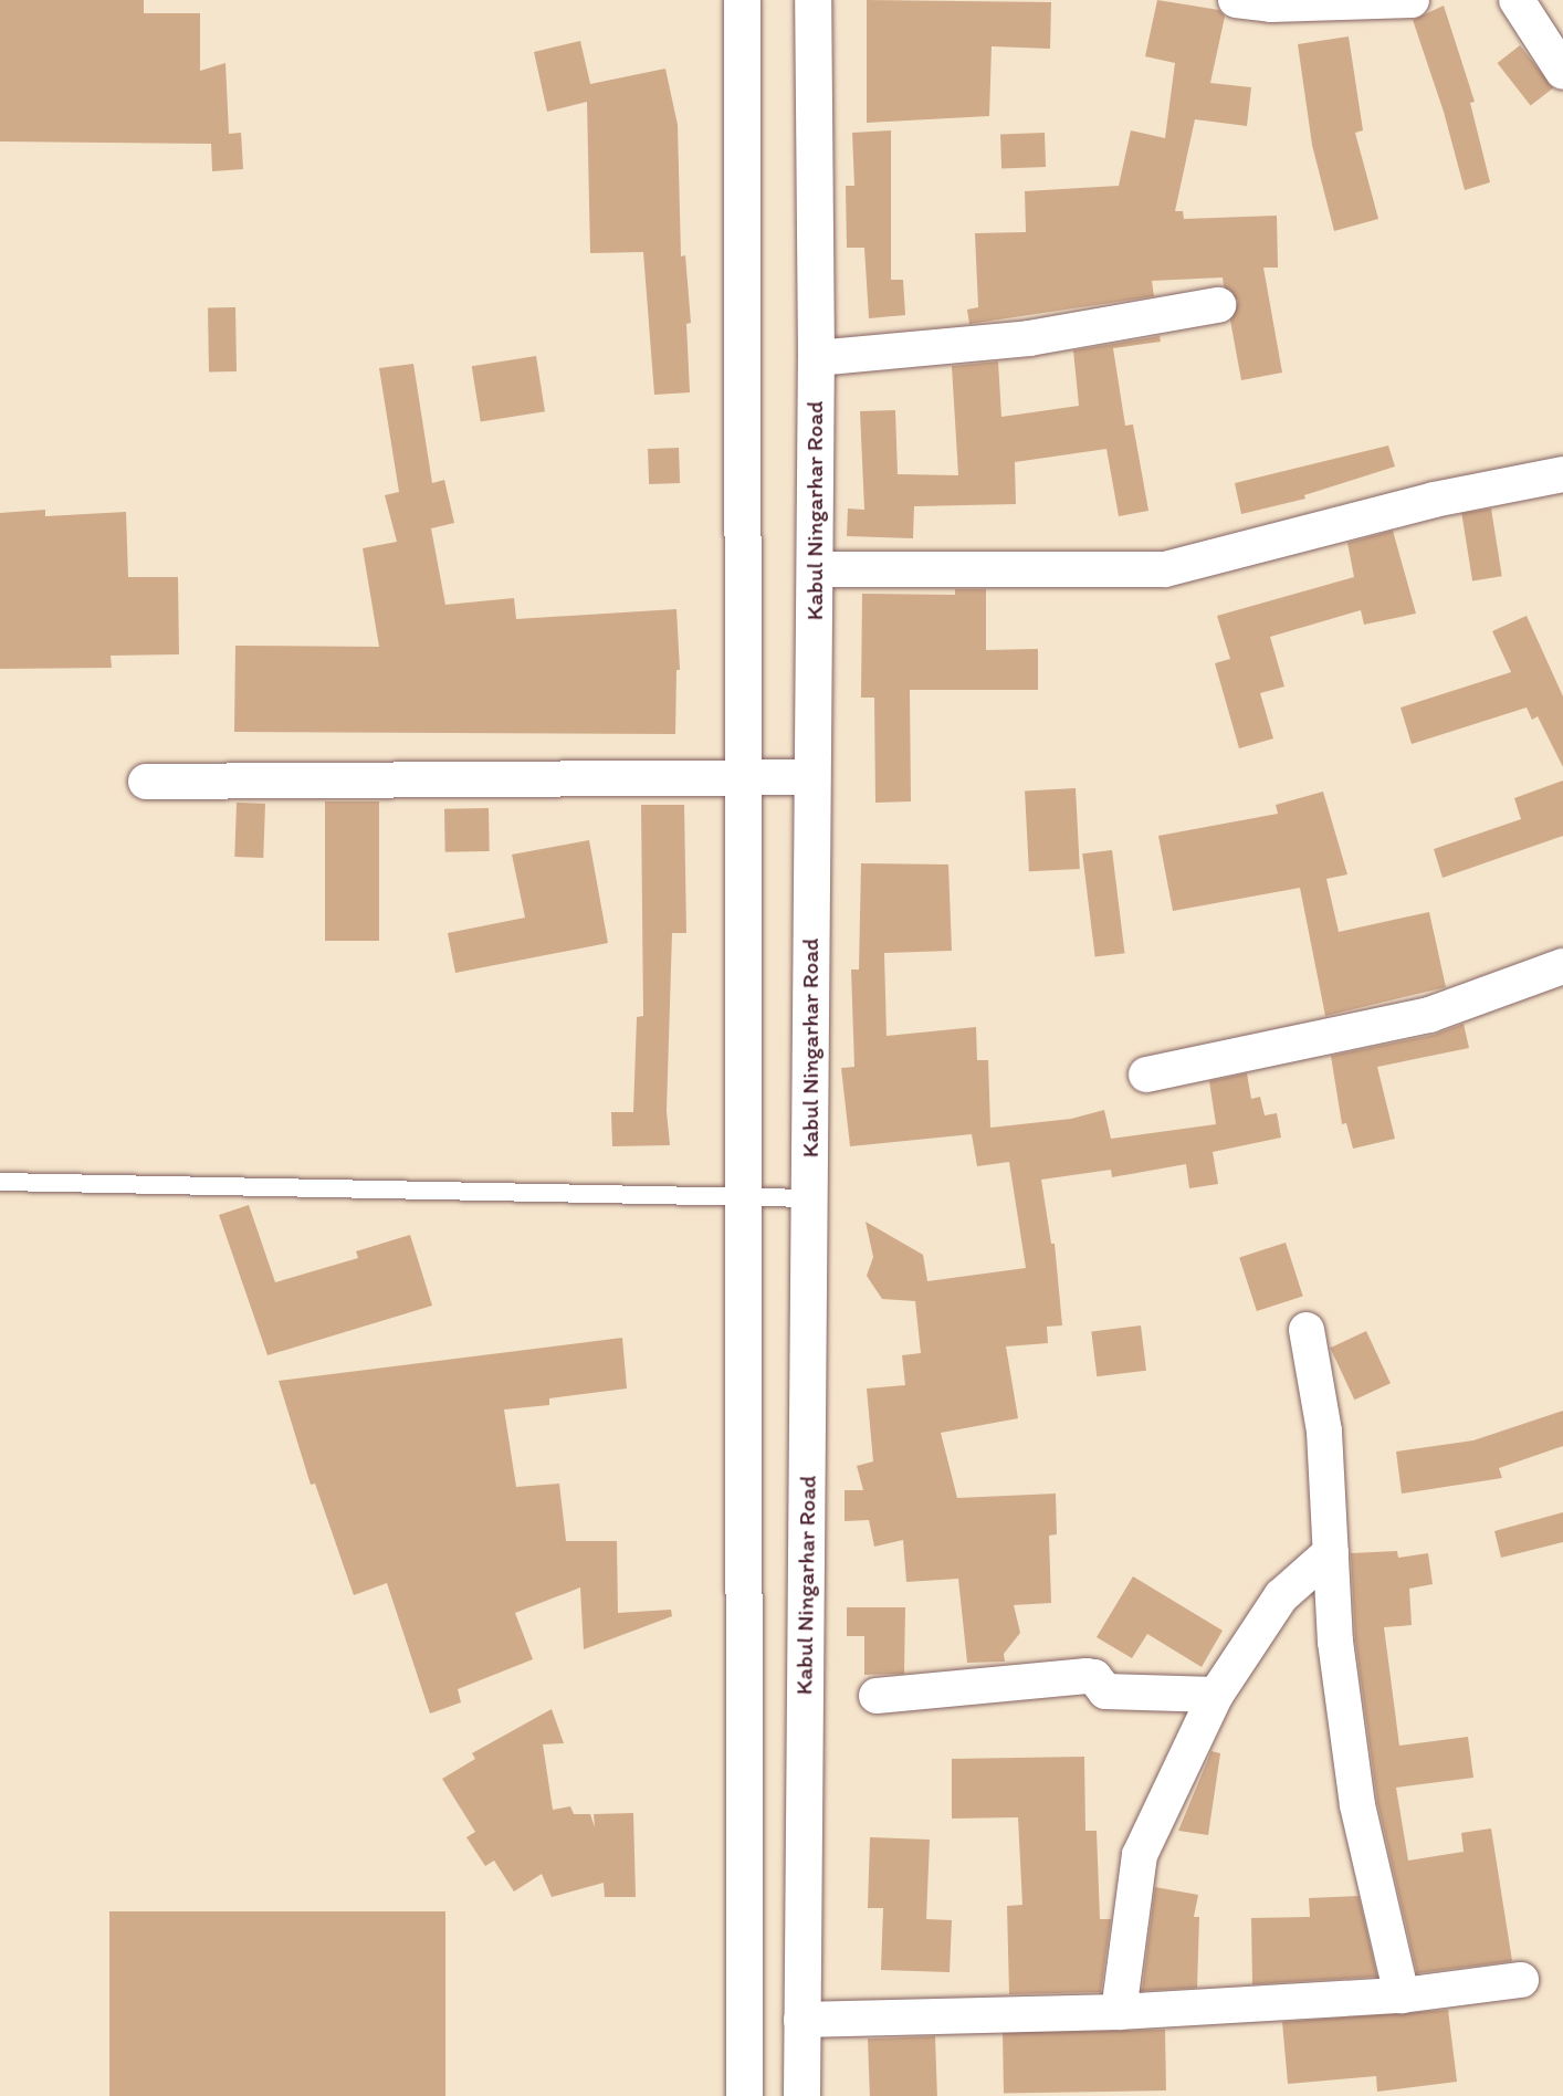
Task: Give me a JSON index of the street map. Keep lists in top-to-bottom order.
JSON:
{
  "streets": {
    "highway": ["Kabul Ningarhar Road"]
  }
}
